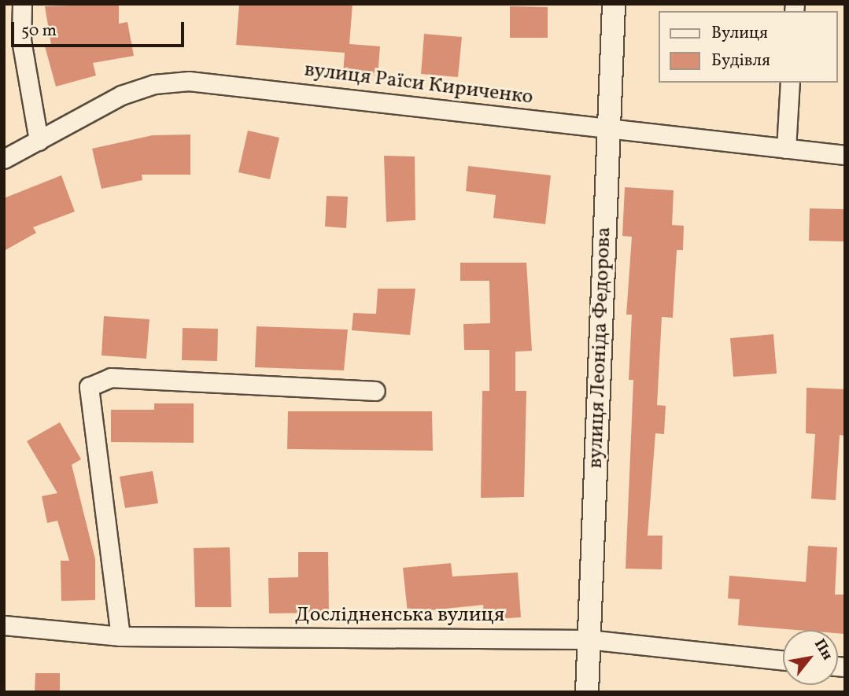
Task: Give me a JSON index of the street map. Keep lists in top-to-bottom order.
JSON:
{
  "streets": {
    "street": ["вулиця Раїси Кириченко", "вулиця Леоніда Федорова", "Дослідненська вулиця"]
  },
  "crossings": [
    ["вулиця Раїси Кириченко", "вулиця Леоніда Федорова"],
    ["вулиця Леоніда Федорова", "Дослідненська вулиця"]
  ],
  "legend": ["Вулиця", "Будівля"],
  "scale_bar": "50 m",
  "north": "top right"
}
